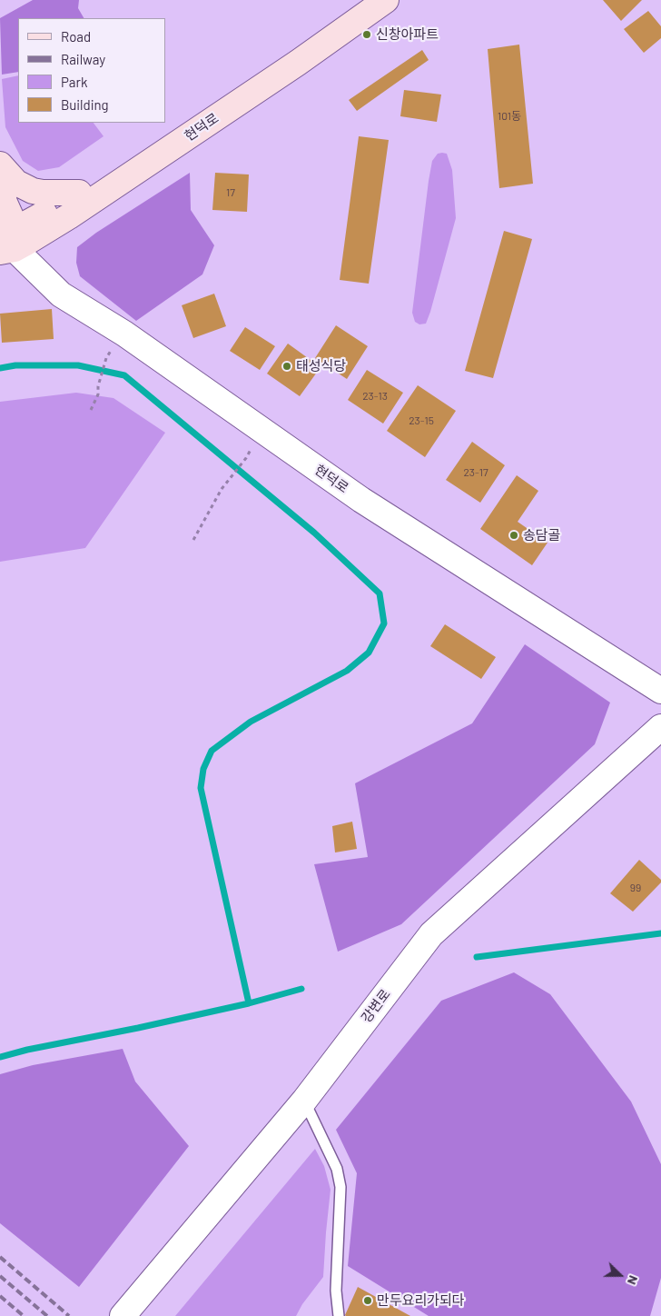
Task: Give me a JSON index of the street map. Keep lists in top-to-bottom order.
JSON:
{
  "streets": {
    "main road": ["현덕로"],
    "street": ["강변로"]
  },
  "places": [
    "신창아파트",
    "태성식당",
    "송담골",
    "만두요리가되다"
  ],
  "house_numbers": [
    "101동",
    "17",
    "23-13",
    "23-15",
    "23-17",
    "99"
  ],
  "legend": [
    "Road",
    "Railway",
    "Park",
    "Building"
  ],
  "north": "right"
}
